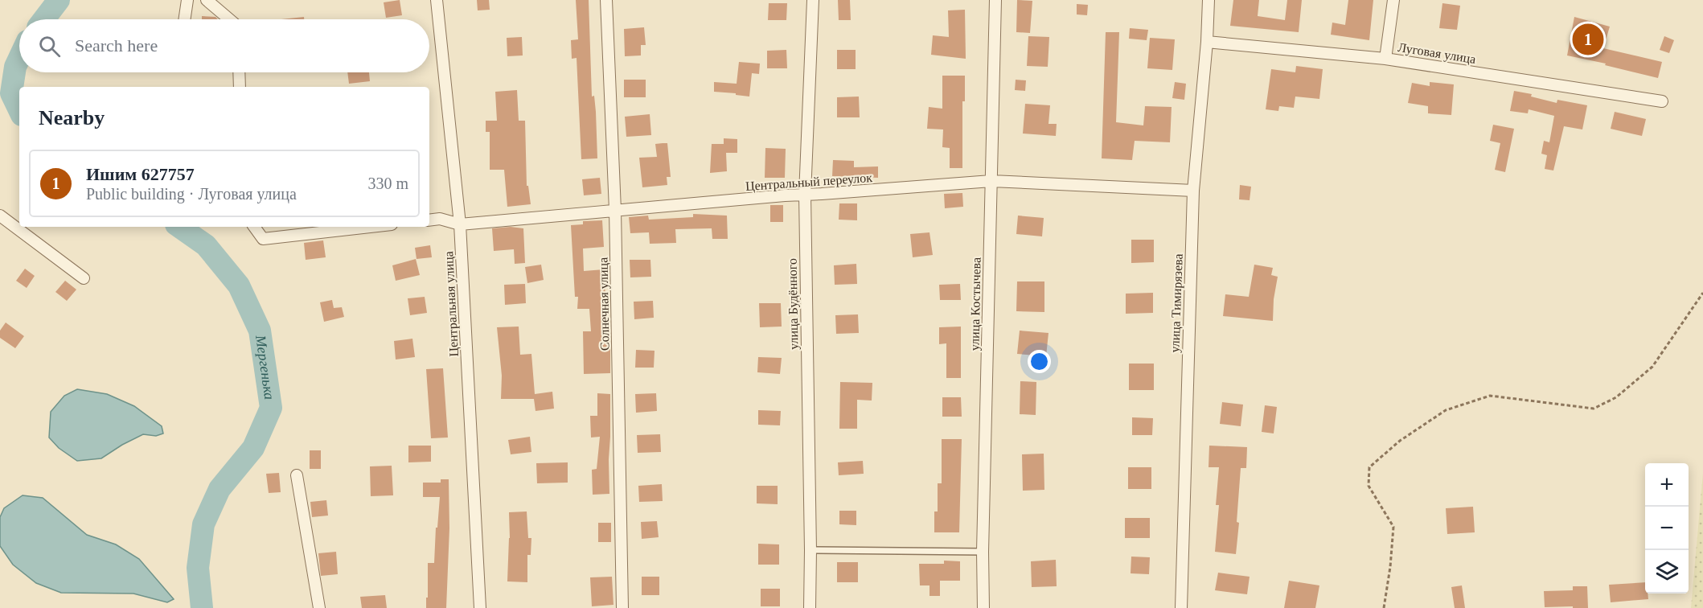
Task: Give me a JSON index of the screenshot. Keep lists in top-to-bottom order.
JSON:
{
  "streets": {
    "street": [
      "Луговая улица",
      "Центральный переулок",
      "улица Тимирязева",
      "Центральная улица",
      "Солнечная улица",
      "улица Будённого",
      "улица Костычева"
    ]
  },
  "crossings": [
    ["Луговая улица", "улица Тимирязева"],
    ["Центральный переулок", "улица Тимирязева"],
    ["Центральный переулок", "Центральная улица"],
    ["Центральный переулок", "Солнечная улица"],
    ["Центральный переулок", "улица Будённого"],
    ["Центральный переулок", "улица Костычева"]
  ],
  "water": ["Мергенька"],
  "page": {
    "search": "Search here",
    "pins": "1",
    "heading": "Nearby",
    "list": [
      {
        "mark": "1",
        "name": "Ишим 627757",
        "note": "Public building · Луговая улица",
        "value": "330 m"
      }
    ],
    "map_buttons": ["+", "−"]
  }
}
